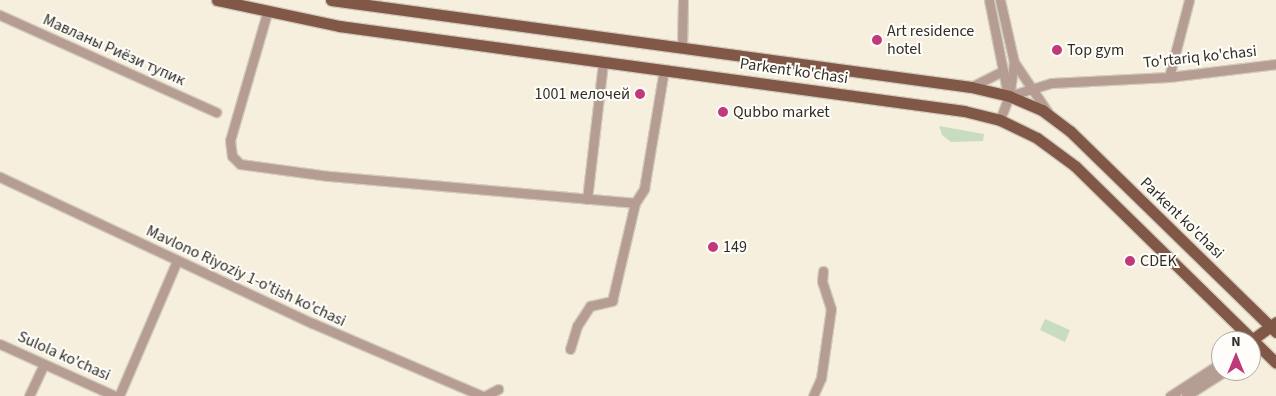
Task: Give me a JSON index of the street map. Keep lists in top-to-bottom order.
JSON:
{
  "streets": {
    "main road": ["Parkent ko'chasi"],
    "street": [
      "Мавланы Риёзи тупик",
      "To'rtariq ko'chasi",
      "Mavlono Riyoziy 1-o'tish ko'chasi",
      "Sulola ko'chasi"
    ]
  },
  "crossings": [
    ["To'rtariq ko'chasi", "Parkent ko'chasi"]
  ],
  "places": [
    "Art residence hotel",
    "Top gym",
    "1001 мелочей",
    "Qubbo market",
    "149",
    "CDEK"
  ],
  "north": "top"
}
